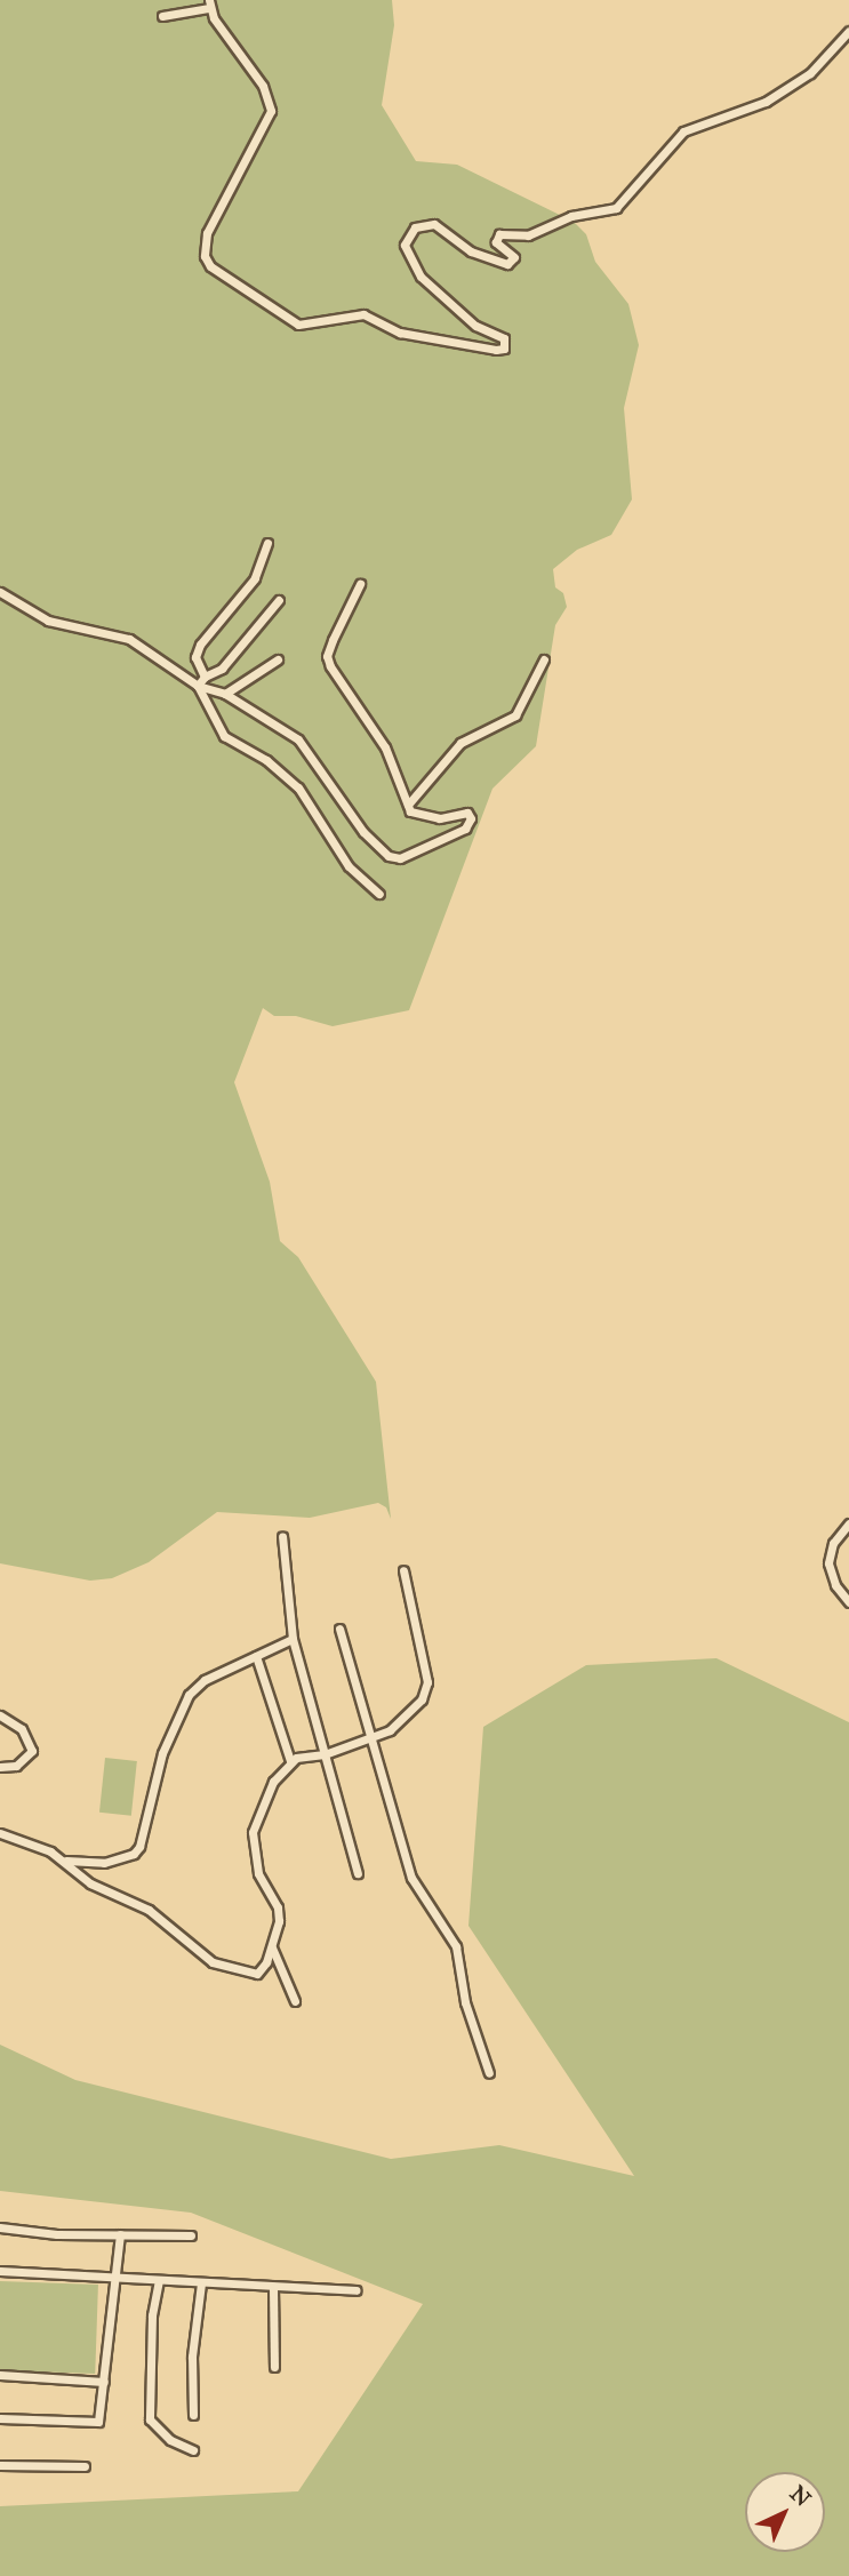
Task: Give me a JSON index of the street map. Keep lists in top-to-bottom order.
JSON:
{
  "north": "top right"
}
